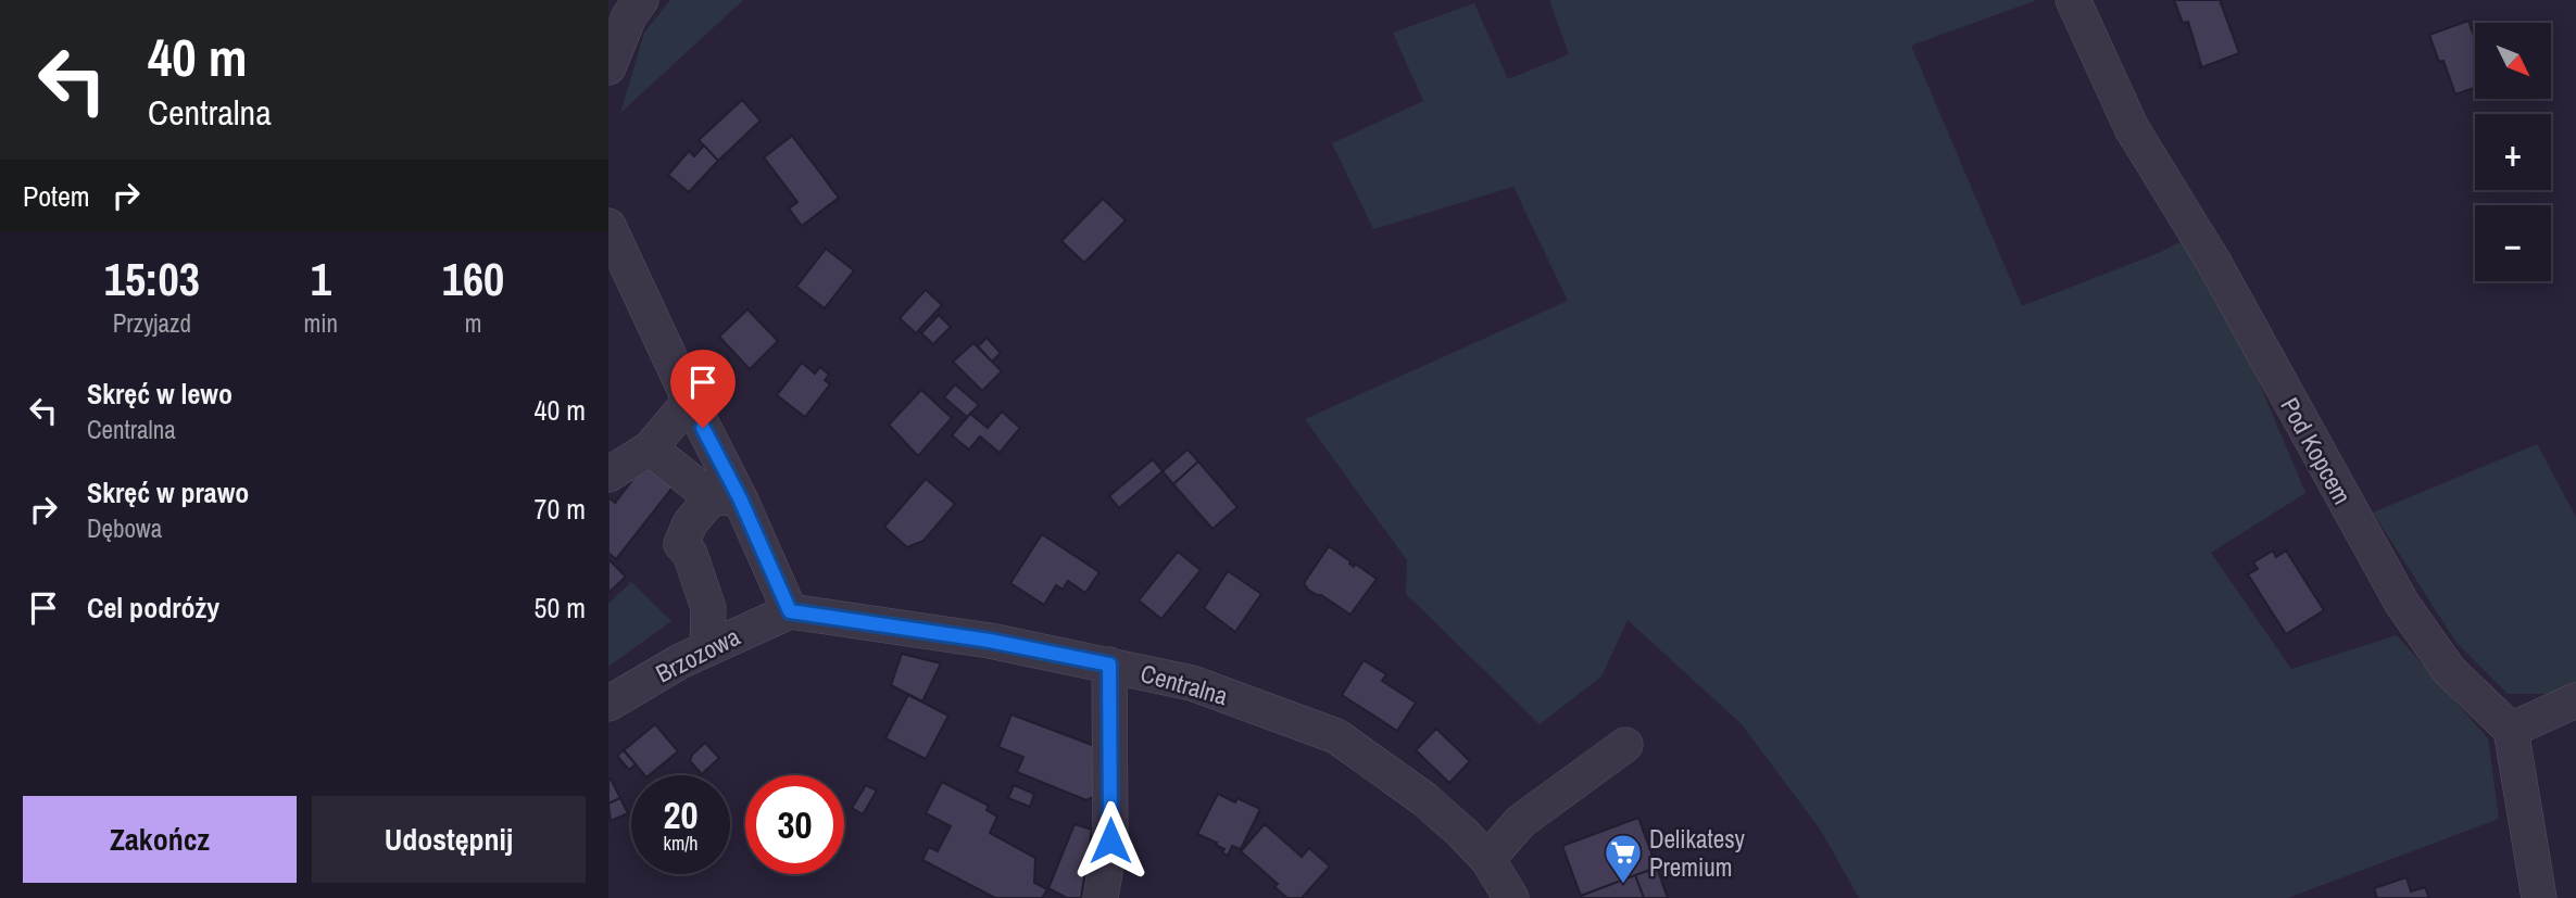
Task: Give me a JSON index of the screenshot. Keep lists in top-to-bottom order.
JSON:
{
  "streets": {
    "street": ["Pod Kopcem", "Brzozowa", "Centralna"]
  },
  "crossings": [
    ["Brzozowa", "Centralna"]
  ],
  "places": {
    "supermarket": ["Delikatesy Premium"]
  },
  "north": "bottom right",
  "page": {
    "turn": ["40 m", "Centralna"],
    "map_buttons": ["+", "−"],
    "then": "Potem",
    "eta": [
      "15:03",
      "Przyjazd",
      "1",
      "min",
      "160",
      "m"
    ],
    "list": [
      {
        "name": "Skręć w lewo",
        "note": "Centralna",
        "value": "40 m"
      },
      {
        "name": "Skręć w prawo",
        "note": "Dębowa",
        "value": "70 m"
      },
      {
        "name": "Cel podróży",
        "value": "50 m"
      }
    ],
    "speed": "20 km/h",
    "limit": "30",
    "buttons": ["Zakończ", "Udostępnij"]
  }
}
